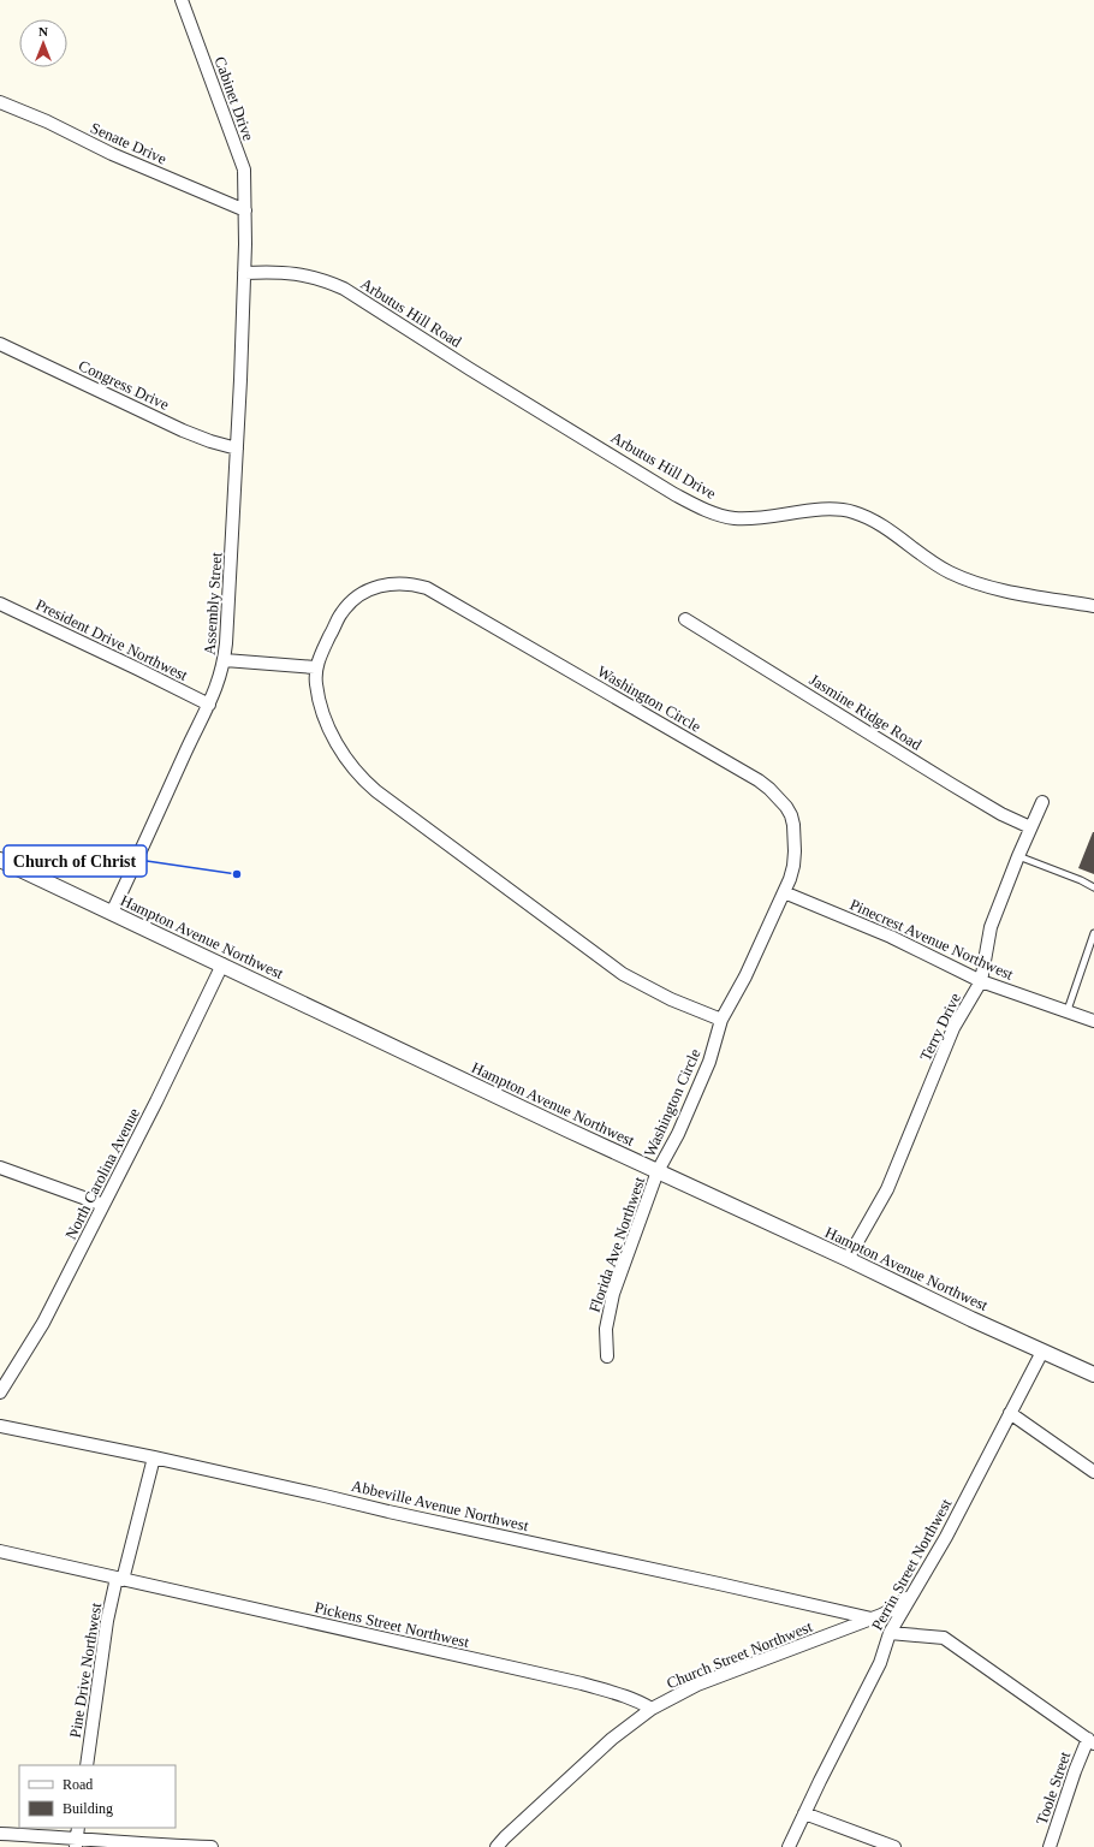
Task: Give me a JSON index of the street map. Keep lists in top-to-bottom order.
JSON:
{
  "streets": {
    "street": [
      "Cabinet Drive",
      "Senate Drive",
      "Arbutus Hill Road",
      "Congress Drive",
      "Arbutus Hill Drive",
      "Assembly Street",
      "President Drive Northwest",
      "Washington Circle",
      "Jasmine Ridge Road",
      "Hampton Avenue Northwest",
      "Pinecrest Avenue Northwest",
      "Terry Drive",
      "North Carolina Avenue",
      "Florida Ave Northwest",
      "Abbeville Avenue Northwest",
      "Perrin Street Northwest",
      "Pickens Street Northwest",
      "Church Street Northwest",
      "Pine Drive Northwest",
      "Toole Street"
    ]
  },
  "crossings": [
    ["Cabinet Drive", "Senate Drive"],
    ["Cabinet Drive", "Arbutus Hill Road"],
    ["Cabinet Drive", "Assembly Street"],
    ["Arbutus Hill Road", "Arbutus Hill Drive"],
    ["Arbutus Hill Road", "Assembly Street"],
    ["Congress Drive", "Assembly Street"],
    ["Assembly Street", "President Drive Northwest"],
    ["Assembly Street", "Hampton Avenue Northwest"],
    ["Washington Circle", "Hampton Avenue Northwest"],
    ["Washington Circle", "Pinecrest Avenue Northwest"],
    ["Washington Circle", "Florida Ave Northwest"],
    ["Jasmine Ridge Road", "Terry Drive"],
    ["Hampton Avenue Northwest", "Terry Drive"],
    ["Hampton Avenue Northwest", "North Carolina Avenue"],
    ["Hampton Avenue Northwest", "Florida Ave Northwest"],
    ["Hampton Avenue Northwest", "Perrin Street Northwest"],
    ["Pinecrest Avenue Northwest", "Terry Drive"],
    ["Abbeville Avenue Northwest", "Church Street Northwest"],
    ["Abbeville Avenue Northwest", "Pine Drive Northwest"],
    ["Perrin Street Northwest", "Church Street Northwest"],
    ["Pickens Street Northwest", "Church Street Northwest"],
    ["Pickens Street Northwest", "Pine Drive Northwest"]
  ],
  "places": ["Church of Christ"],
  "legend": ["Road", "Building"],
  "north": "top"
}
